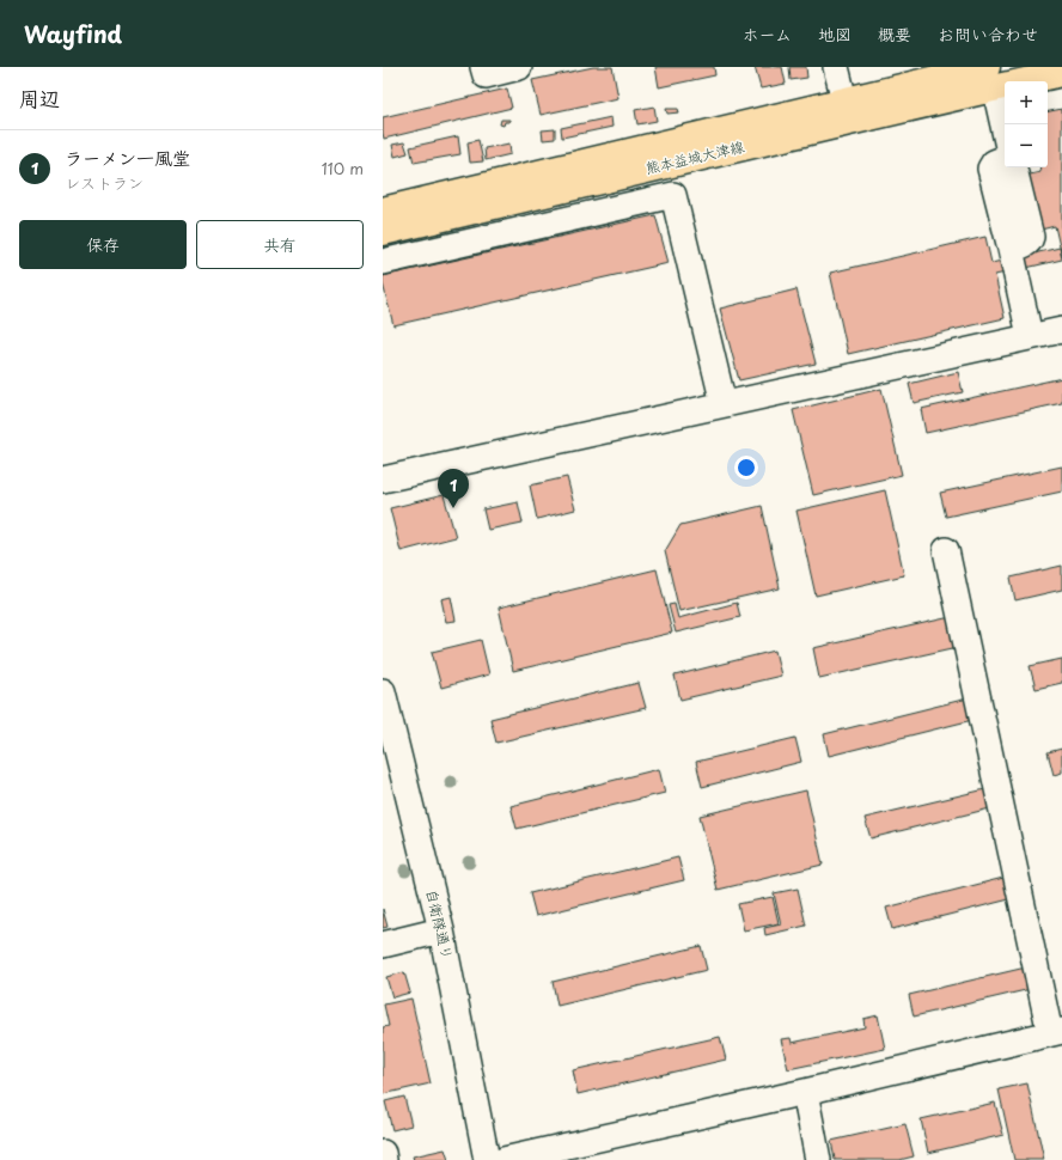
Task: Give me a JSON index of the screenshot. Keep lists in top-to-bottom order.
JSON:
{
  "streets": {
    "main road": ["熊本益城大津線"],
    "street": ["自衛隊通り"]
  },
  "page": {
    "header": "Wayfind",
    "nav": [
      "ホーム",
      "地図",
      "概要",
      "お問い合わせ"
    ],
    "heading": "周辺",
    "map_buttons": ["+", "−"],
    "list": [
      {
        "mark": "1",
        "name": "ラーメン一風堂",
        "note": "レストラン",
        "value": "110 m"
      }
    ],
    "buttons": ["保存", "共有"],
    "pins": "1"
  }
}
